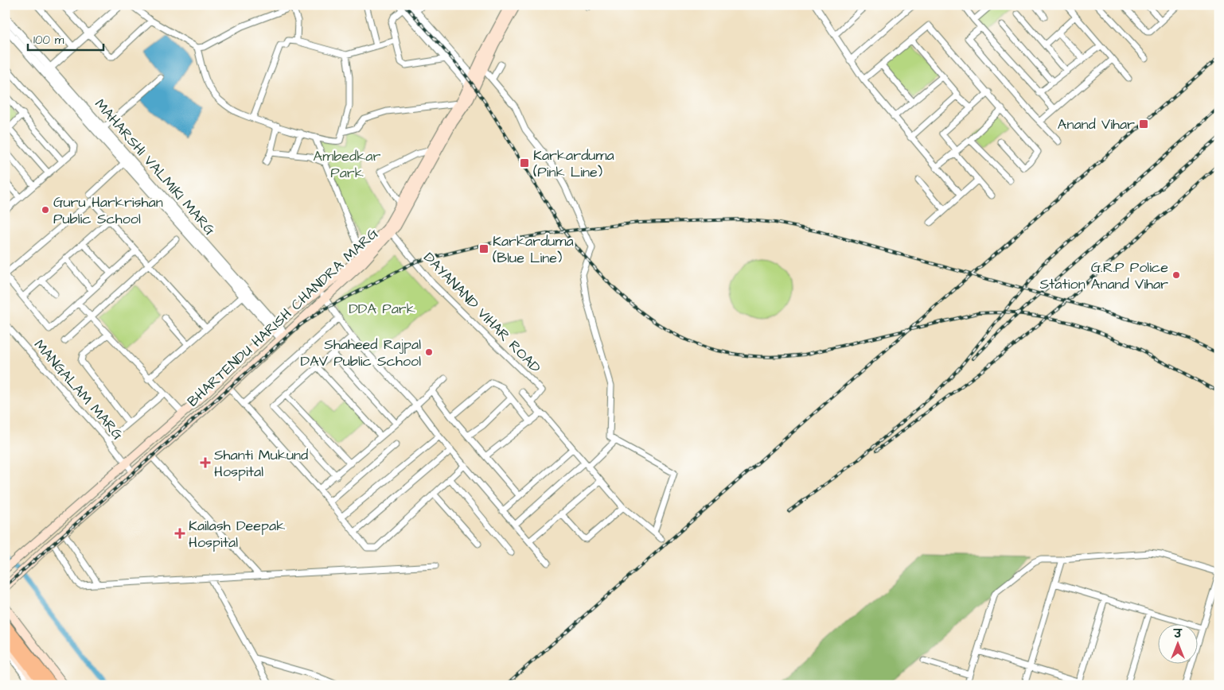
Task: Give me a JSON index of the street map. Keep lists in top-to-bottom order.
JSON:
{
  "streets": {
    "main road": ["BHARTENDU HARISH CHANDRA MARG"],
    "street": ["MAHARSHI VALMIKI MARG", "DAYANAND VIHAR ROAD", "MANGALAM MARG"]
  },
  "crossings": [
    ["MAHARSHI VALMIKI MARG", "BHARTENDU HARISH CHANDRA MARG"],
    ["DAYANAND VIHAR ROAD", "BHARTENDU HARISH CHANDRA MARG"],
    ["BHARTENDU HARISH CHANDRA MARG", "MANGALAM MARG"]
  ],
  "parks": ["Ambedkar Park", "DDA Park"],
  "places": {
    "transit": ["Anand Vihar", "Karkarduma (Pink Line)", "Karkarduma (Blue Line)"],
    "other": ["Guru Harkrishan Public School", "G.R.P Police Station Anand Vihar", "Shaheed Rajpal DAV Public School"],
    "health": ["Shanti Mukund Hospital", "Kailash Deepak Hospital"]
  },
  "scale_bar": "100 m",
  "north": "top"
}
